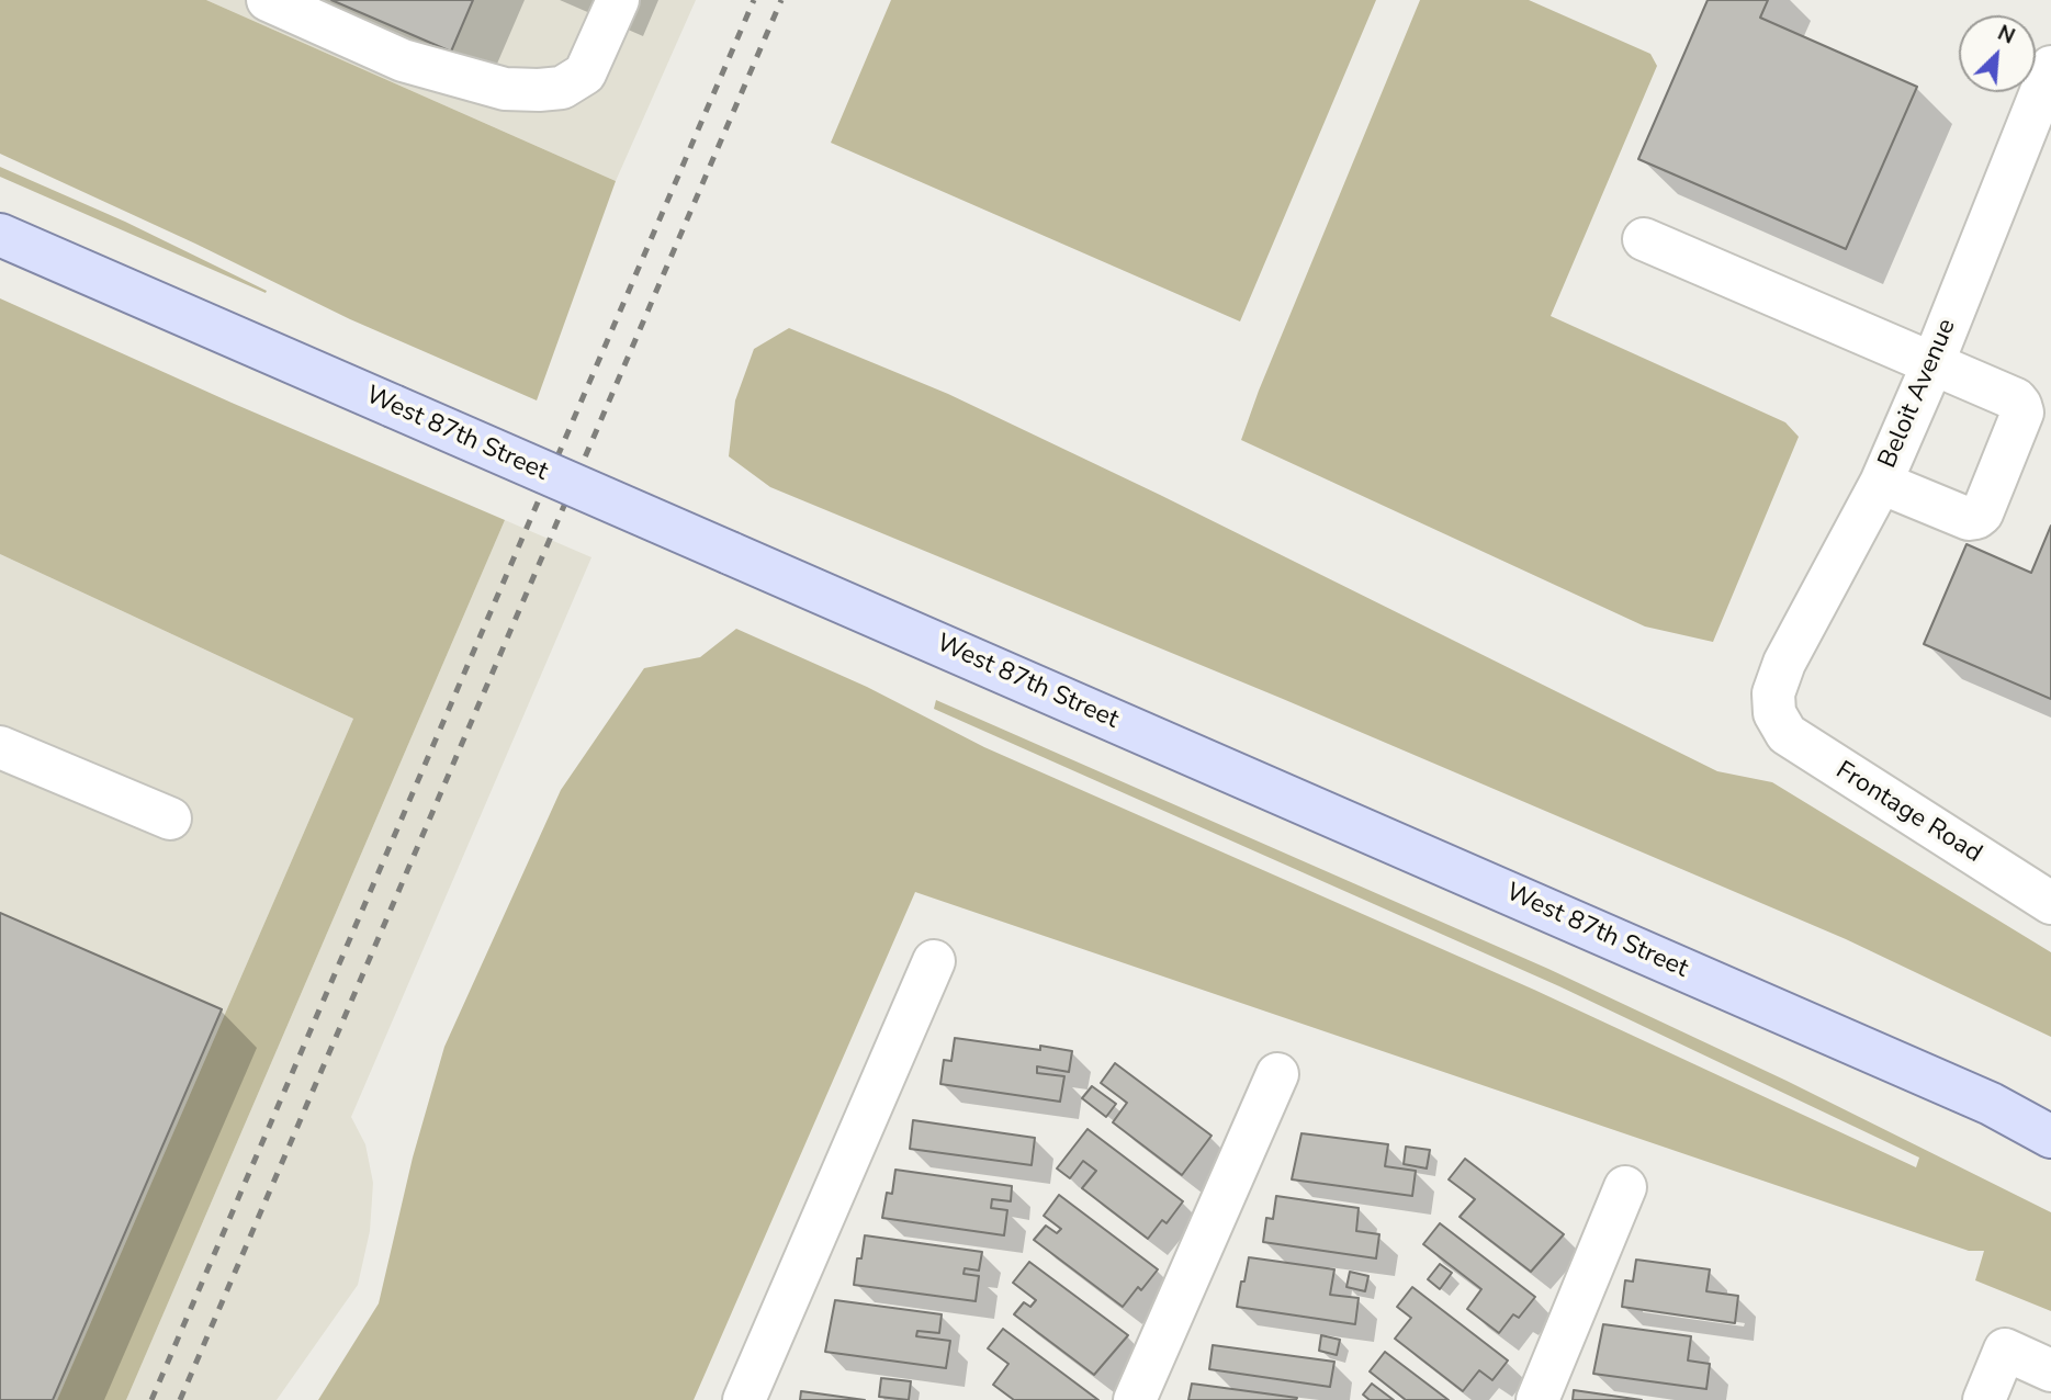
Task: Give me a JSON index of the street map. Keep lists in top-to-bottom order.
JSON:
{
  "streets": {
    "main road": ["West 87th Street"],
    "street": ["Beloit Avenue", "Frontage Road"]
  },
  "crossings": [
    ["Beloit Avenue", "Frontage Road"]
  ],
  "north": "top right"
}
